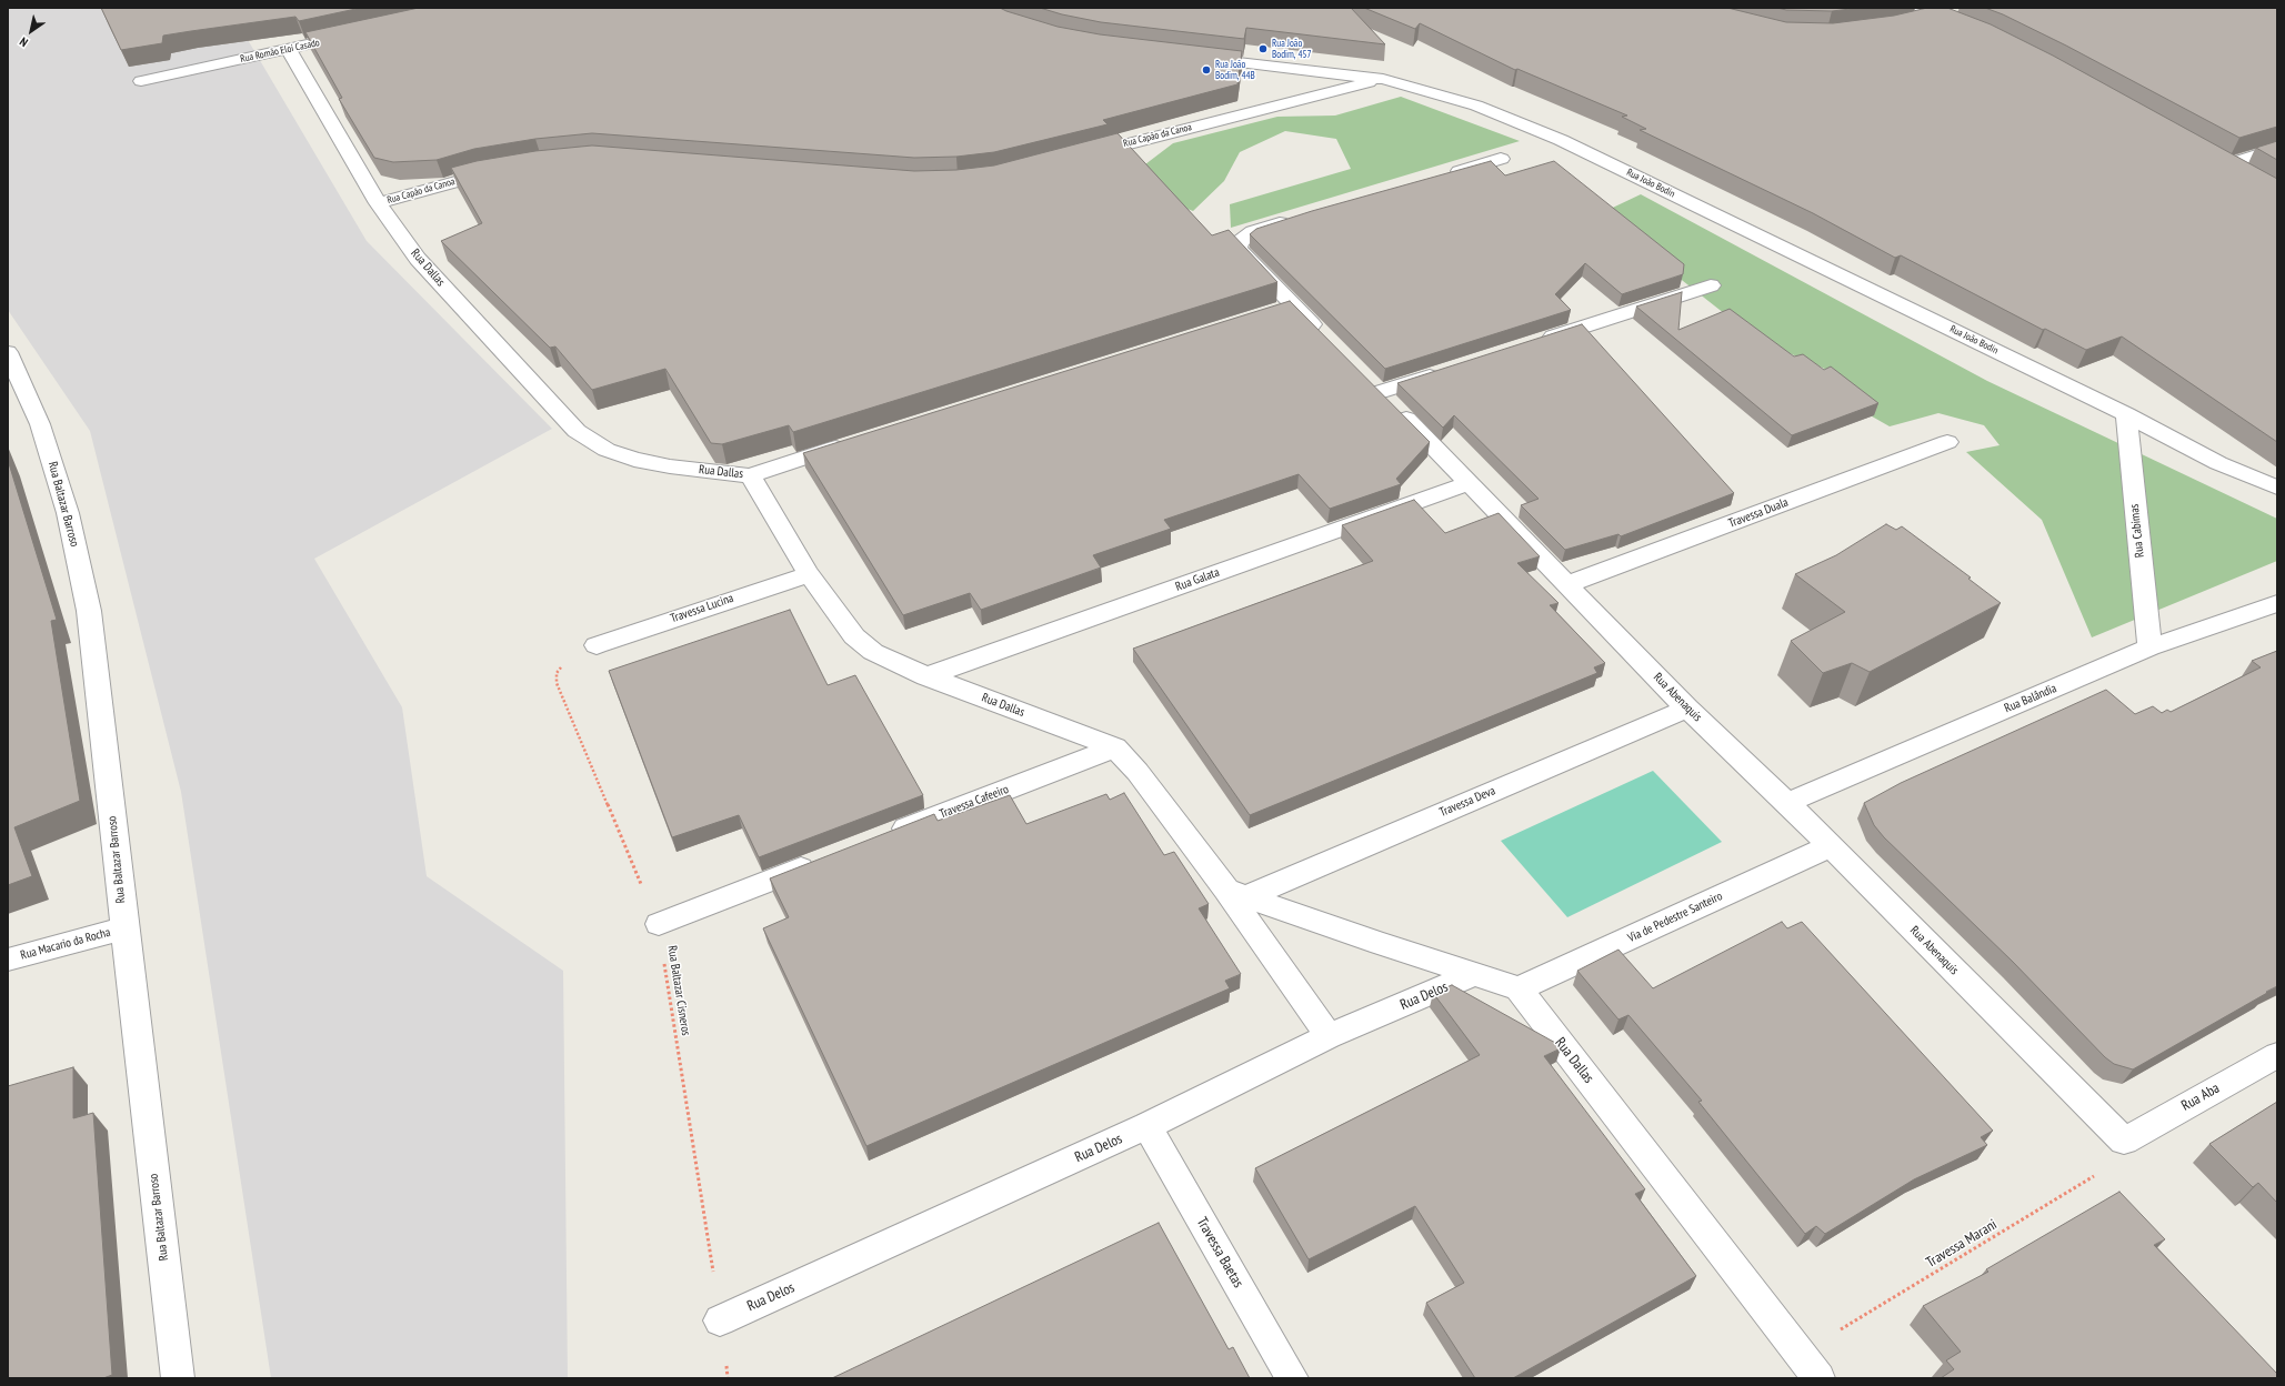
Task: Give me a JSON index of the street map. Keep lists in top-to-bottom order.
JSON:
{
  "streets": {
    "street": [
      "Rua Romão Eloi Casado",
      "Rua Capão da Canoa",
      "Rua João Bodin",
      "Rua Dallas",
      "Rua Baltazar Barroso",
      "Travessa Duala",
      "Rua Cabimas",
      "Rua Galata",
      "Travessa Lucina",
      "Rua Abenaquis",
      "Rua Balândia",
      "Travessa Cafeeiro",
      "Travessa Deva",
      "Via de Pedestre Santeiro",
      "Rua Macario da Rocha",
      "Rua Delos",
      "Rua Aba",
      "Travessa Baetas"
    ],
    "path": ["Rua Baltazar Cisneros", "Travessa Marani"]
  },
  "crossings": [
    ["Rua Romão Eloi Casado", "Rua Dallas"],
    ["Rua Capão da Canoa", "Rua João Bodin"],
    ["Rua Capão da Canoa", "Rua Dallas"],
    ["Rua João Bodin", "Rua Cabimas"],
    ["Rua Dallas", "Rua Galata"],
    ["Rua Dallas", "Travessa Lucina"],
    ["Rua Dallas", "Travessa Cafeeiro"],
    ["Rua Dallas", "Travessa Deva"],
    ["Rua Dallas", "Via de Pedestre Santeiro"],
    ["Rua Dallas", "Rua Delos"],
    ["Rua Dallas", "Travessa Marani"],
    ["Rua Baltazar Barroso", "Rua Macario da Rocha"],
    ["Travessa Duala", "Rua Abenaquis"],
    ["Rua Cabimas", "Rua Balândia"],
    ["Rua Galata", "Rua Abenaquis"],
    ["Travessa Lucina", "Rua Baltazar Cisneros"],
    ["Rua Abenaquis", "Rua Balândia"],
    ["Rua Abenaquis", "Travessa Deva"],
    ["Rua Abenaquis", "Via de Pedestre Santeiro"],
    ["Rua Abenaquis", "Rua Aba"],
    ["Rua Abenaquis", "Travessa Marani"],
    ["Rua Baltazar Cisneros", "Rua Delos"],
    ["Rua Delos", "Travessa Baetas"],
    ["Rua Aba", "Travessa Marani"]
  ],
  "places": ["Rua João Bodim, 457", "Rua João Bodim, 44B"],
  "north": "bottom left"
}
